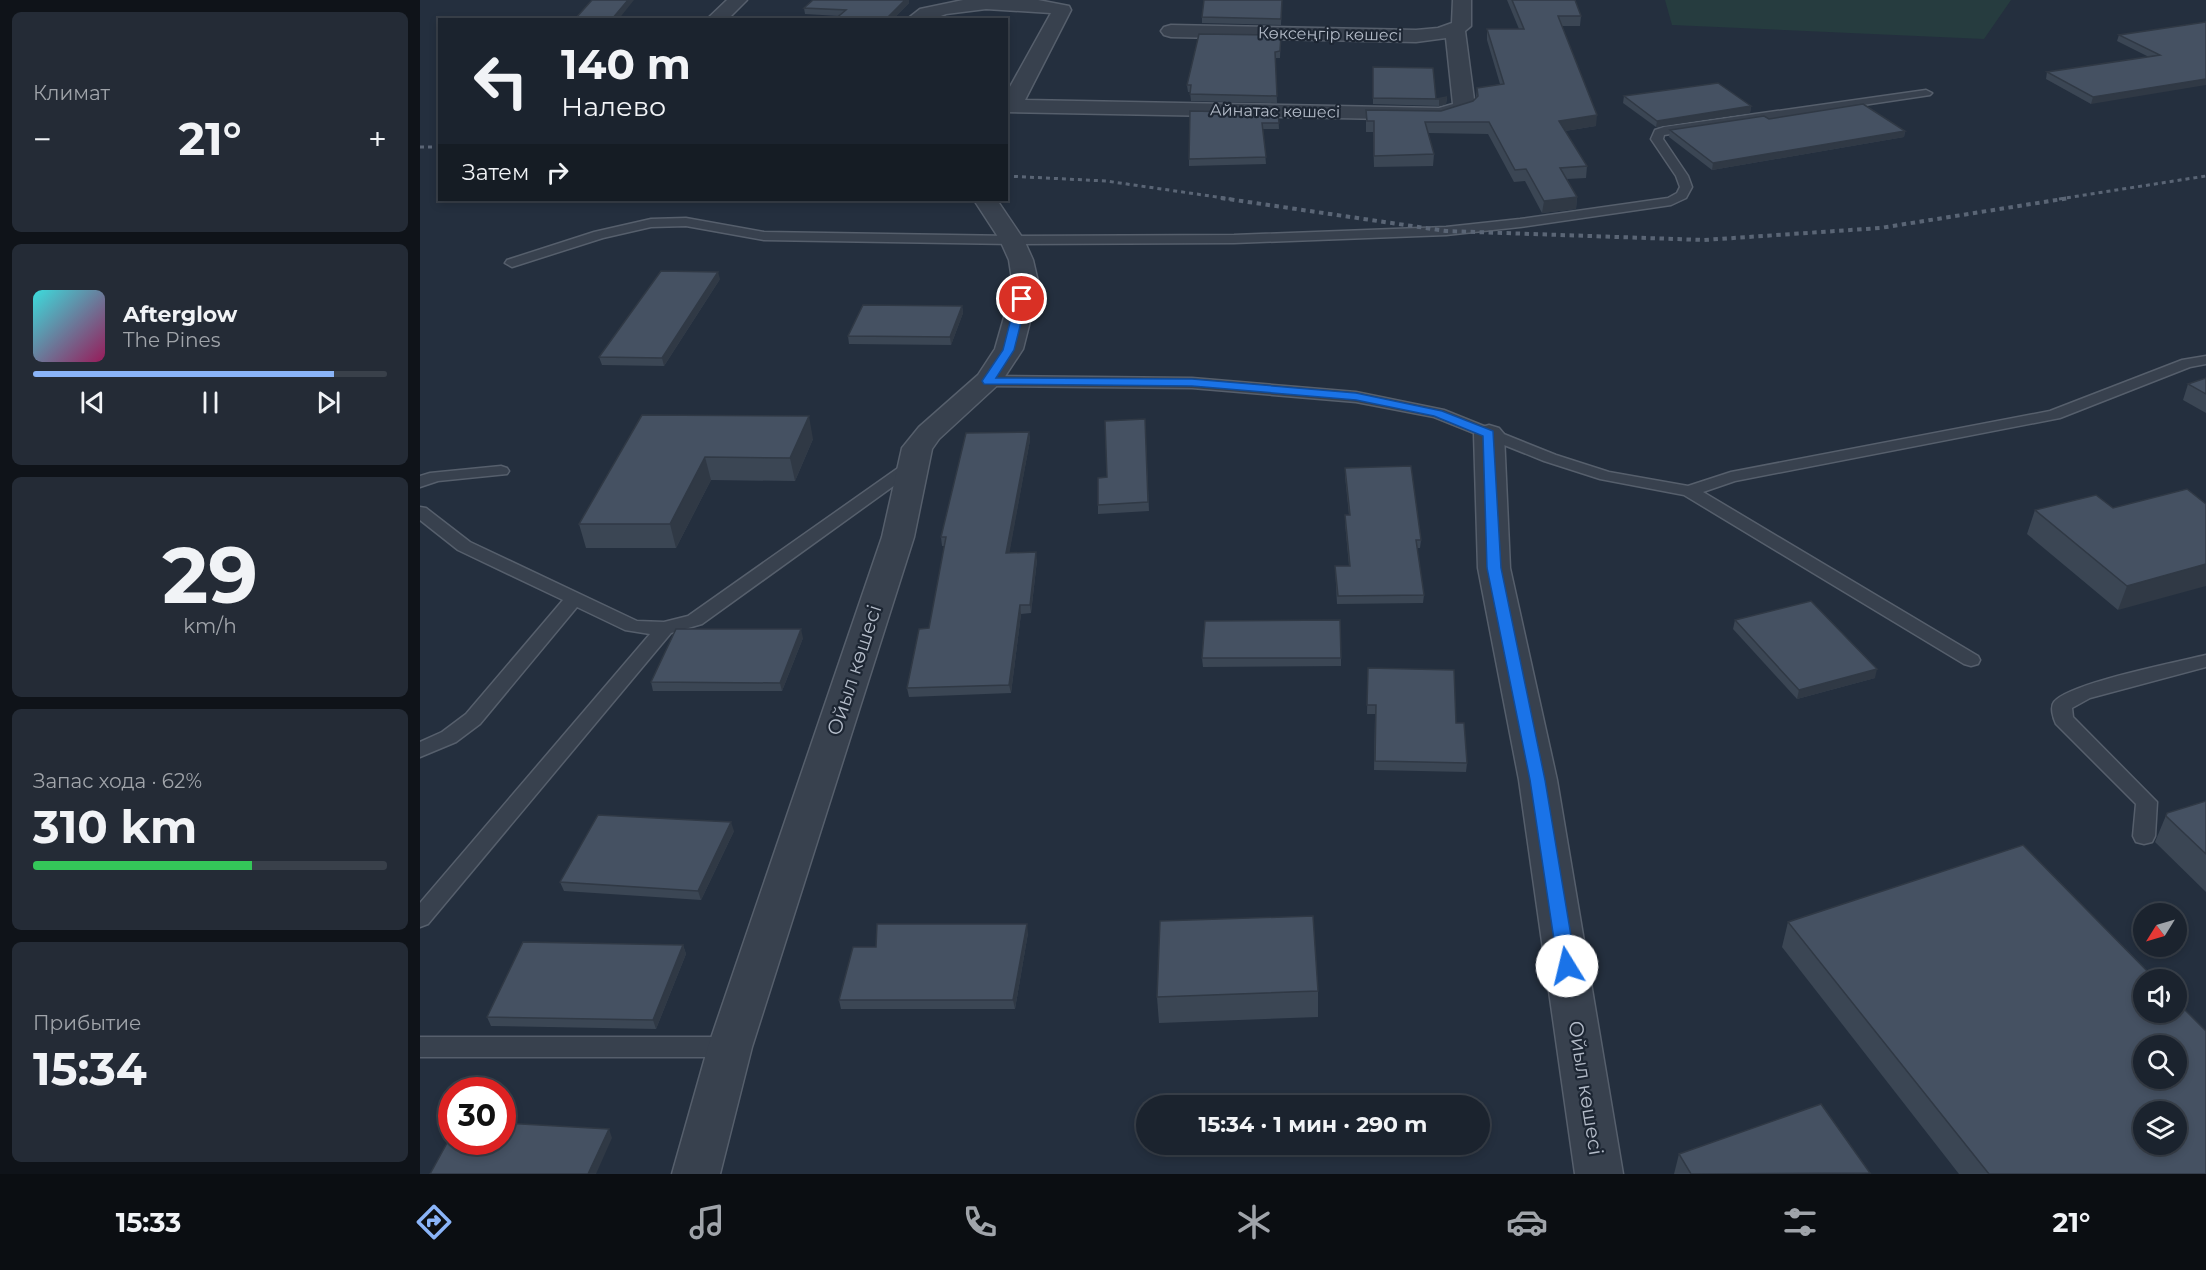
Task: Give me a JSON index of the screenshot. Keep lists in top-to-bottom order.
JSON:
{
  "streets": {
    "street": ["Көксеңгір көшесі", "Айнатас көшесі", "Ойыл көшесі"]
  },
  "crossings": [
    ["Көксеңгір көшесі", "Айнатас көшесі"]
  ],
  "north": "bottom left",
  "page": {
    "tile": [
      "Климат",
      ["29", "km/h"],
      ["Запас хода · 62%", "310 km"],
      ["Прибытие", "15:34"]
    ],
    "turn": ["140 m", "Налево"],
    "heat": ["−", "21°", "+"],
    "then": "Затем",
    "song": ["Afterglow", "The Pines"],
    "limit": "30",
    "trip": "15:34 · 1 мин · 290 m",
    "tabs": ["15:33", "21°"]
  }
}
